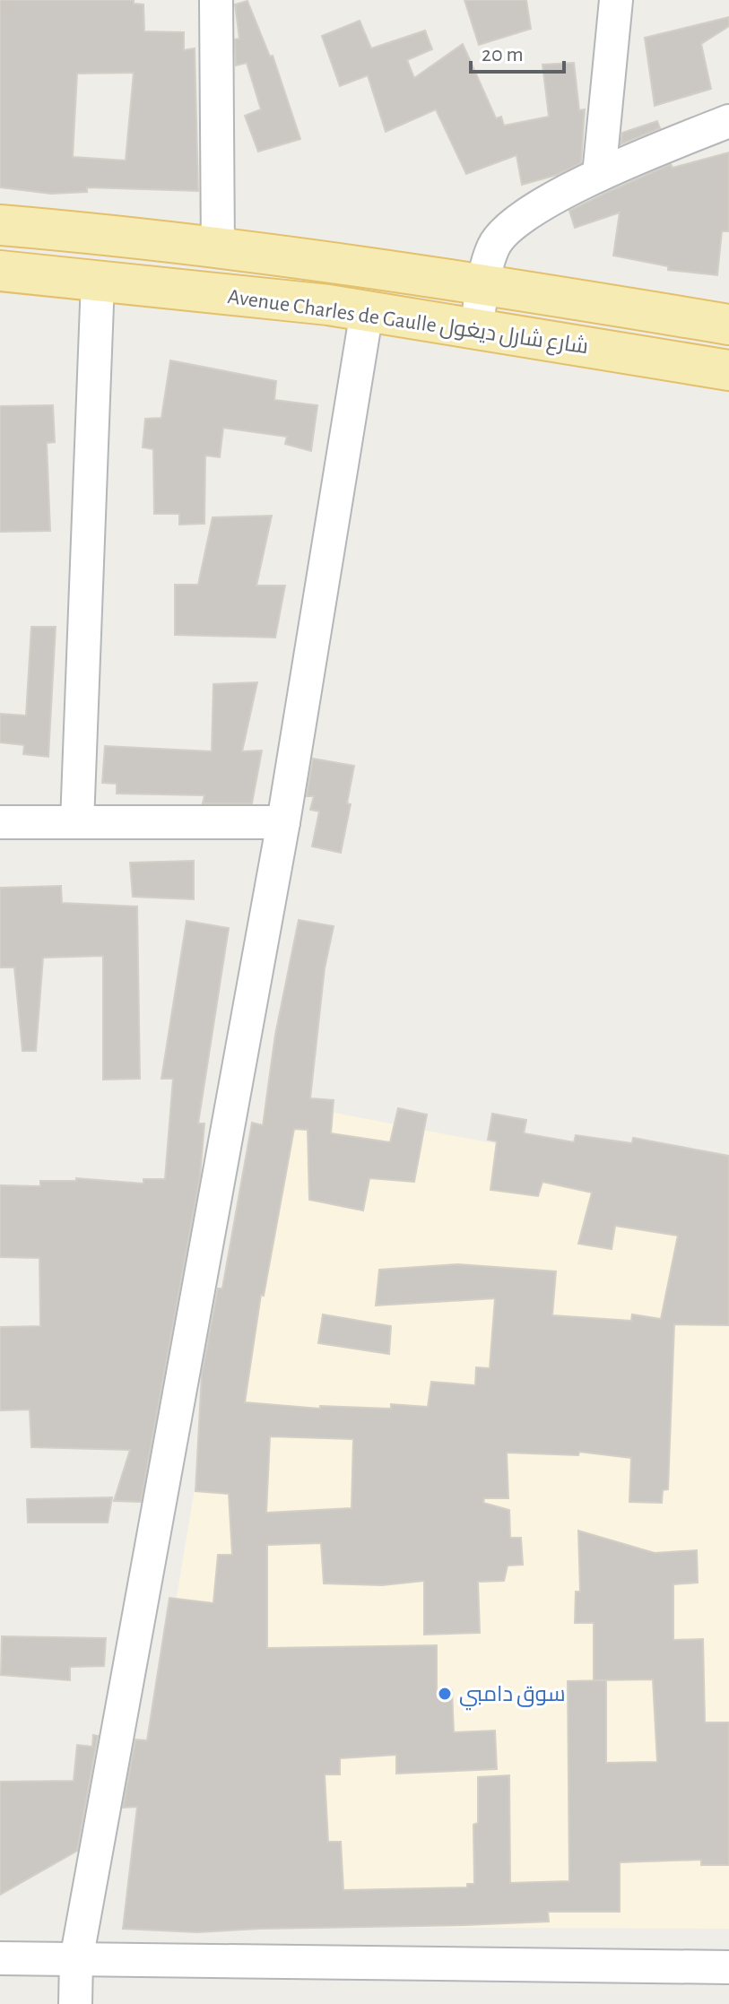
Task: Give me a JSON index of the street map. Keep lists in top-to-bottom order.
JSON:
{
  "streets": {
    "main road": ["Avenue Charles de Gaulle شارع شارل ديغول"]
  },
  "places": ["سوق دامبي"],
  "scale_bar": "20 m"
}
